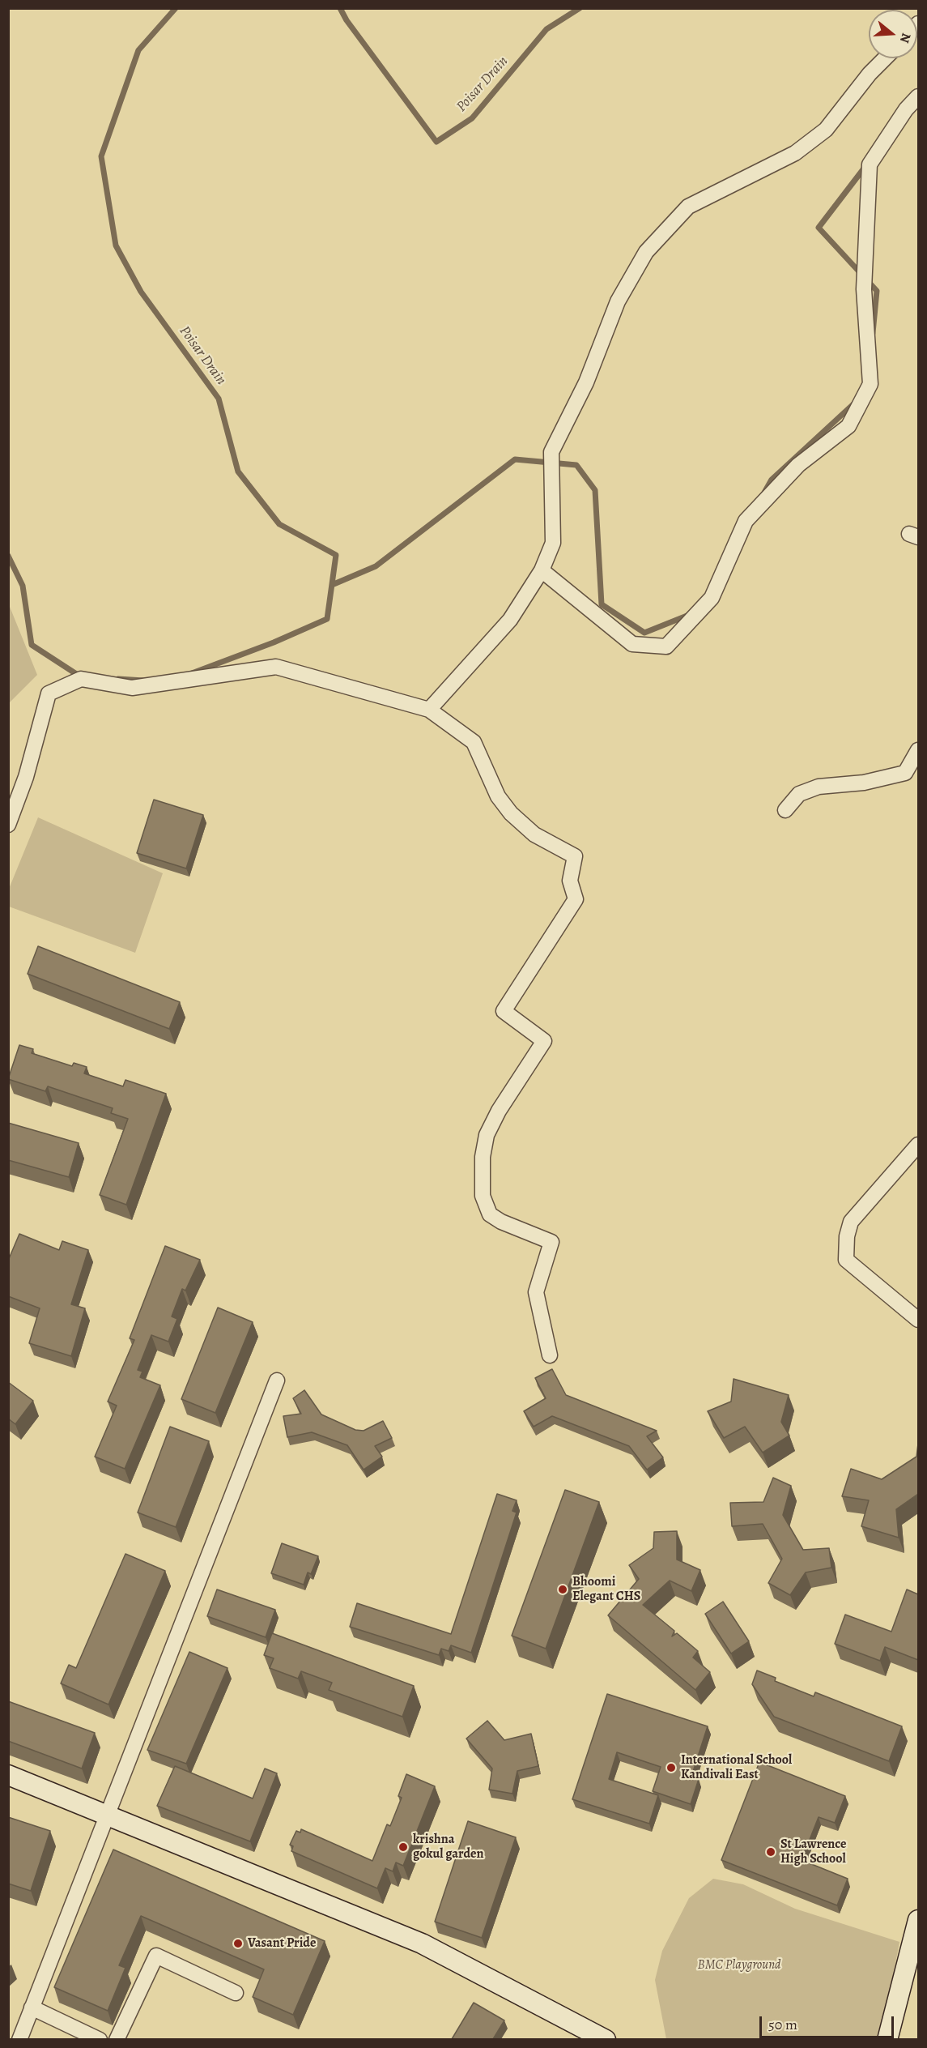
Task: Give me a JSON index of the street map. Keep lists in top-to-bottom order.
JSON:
{
  "water": ["Poisar Drain"],
  "parks": ["BMC Playground"],
  "places": [
    "Bhoomi Elegant CHS",
    "International School Kandivali East",
    "krishna gokul garden",
    "St Lawrence High School",
    "Vasant Pride"
  ],
  "scale_bar": "50 m",
  "north": "right"
}
